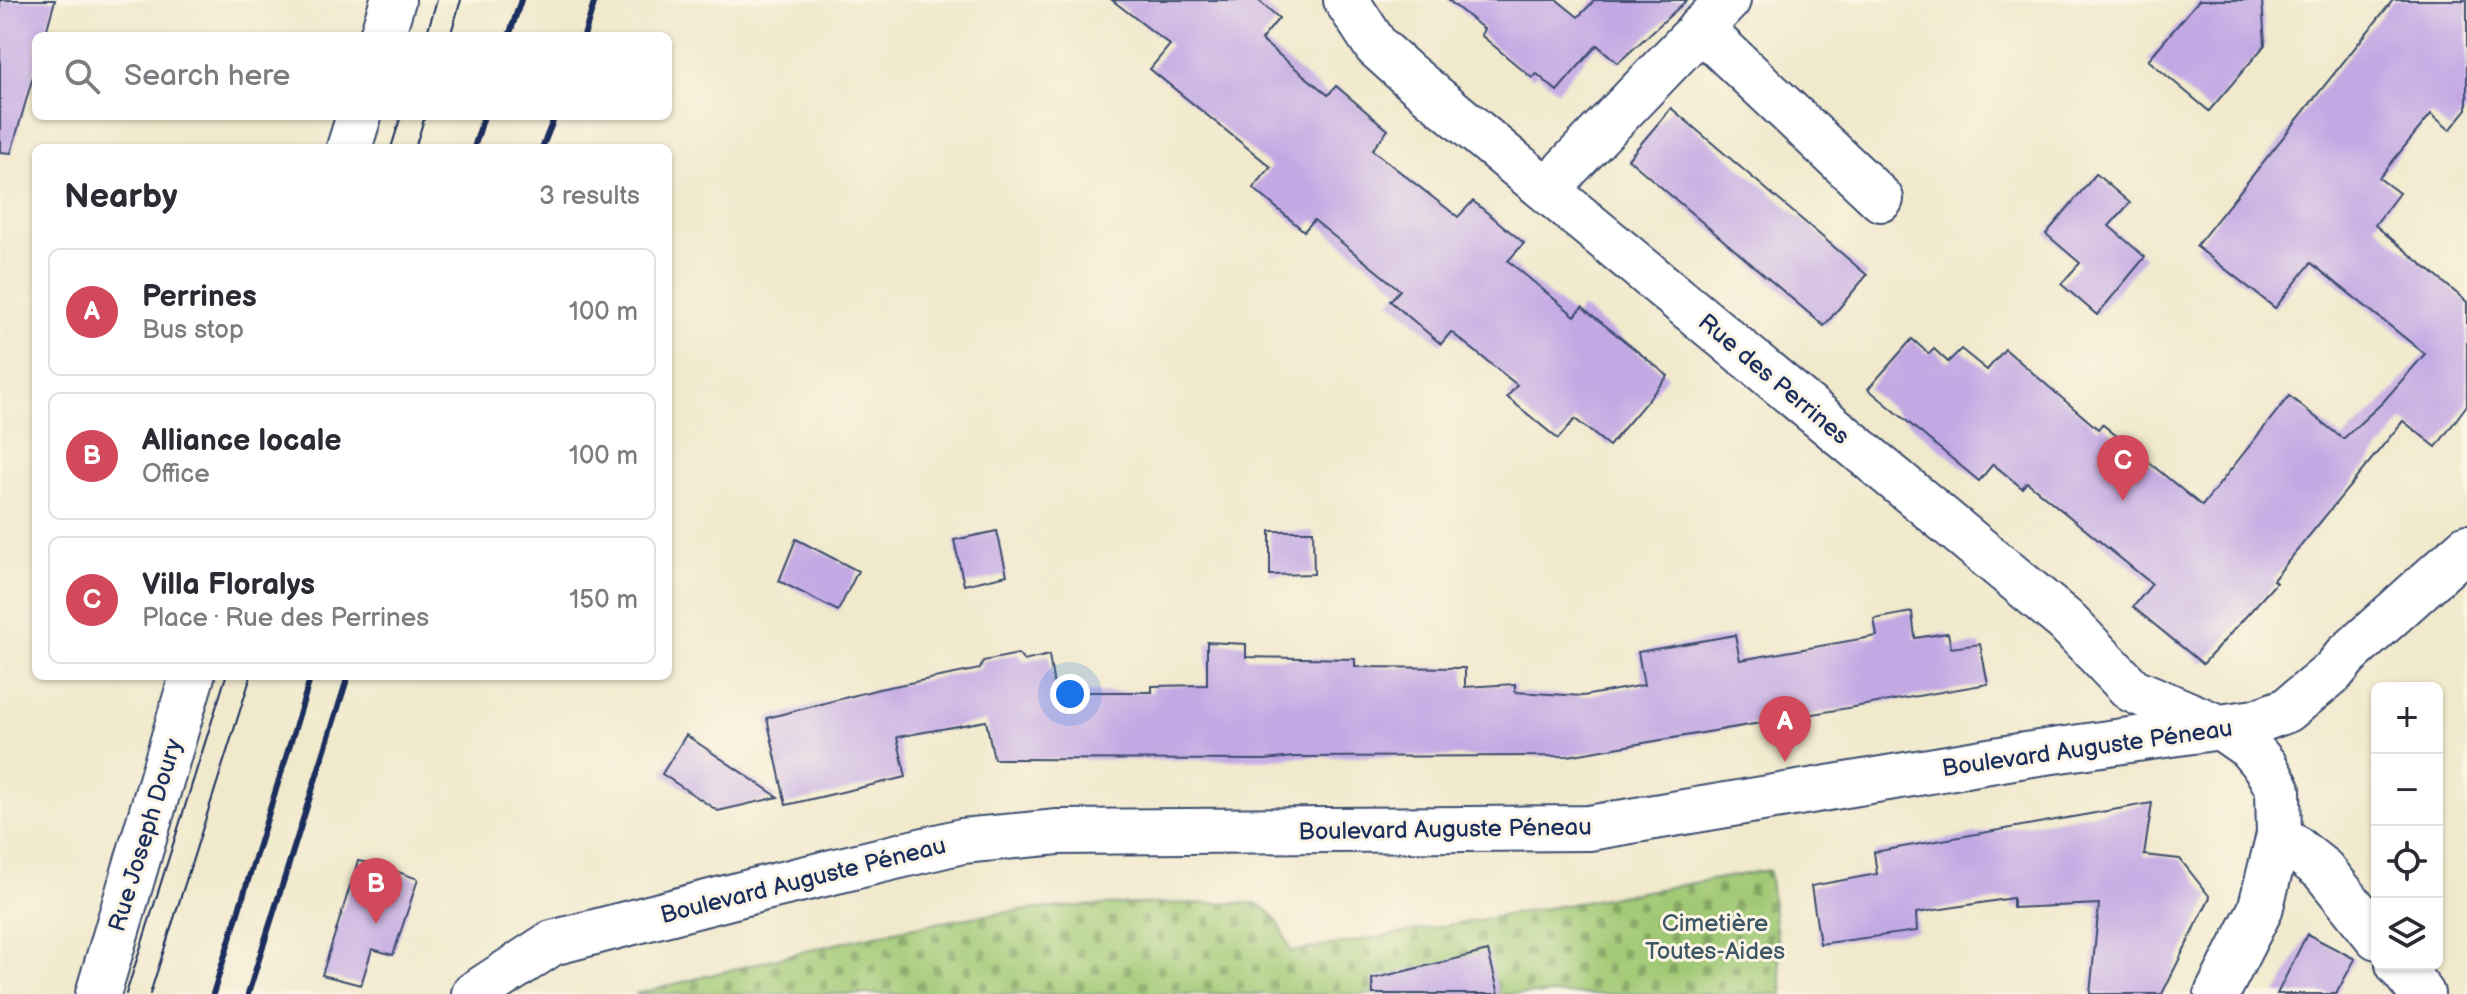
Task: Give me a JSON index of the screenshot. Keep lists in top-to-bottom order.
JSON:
{
  "streets": {
    "street": ["Rue des Perrines", "Boulevard Auguste Péneau", "Rue Joseph Doury"]
  },
  "crossings": [
    ["Rue des Perrines", "Boulevard Auguste Péneau"]
  ],
  "parks": ["Cimetière Toutes-Aides"],
  "page": {
    "search": "Search here",
    "heading": ["Nearby", "3 results"],
    "list": [
      {
        "mark": "A",
        "name": "Perrines",
        "note": "Bus stop",
        "value": "100 m"
      },
      {
        "mark": "B",
        "name": "Alliance locale",
        "note": "Office",
        "value": "100 m"
      },
      {
        "mark": "C",
        "name": "Villa Floralys",
        "note": "Place · Rue des Perrines",
        "value": "150 m"
      }
    ],
    "pins": ["C", "A", "B"],
    "map_buttons": ["+", "−"]
  }
}
